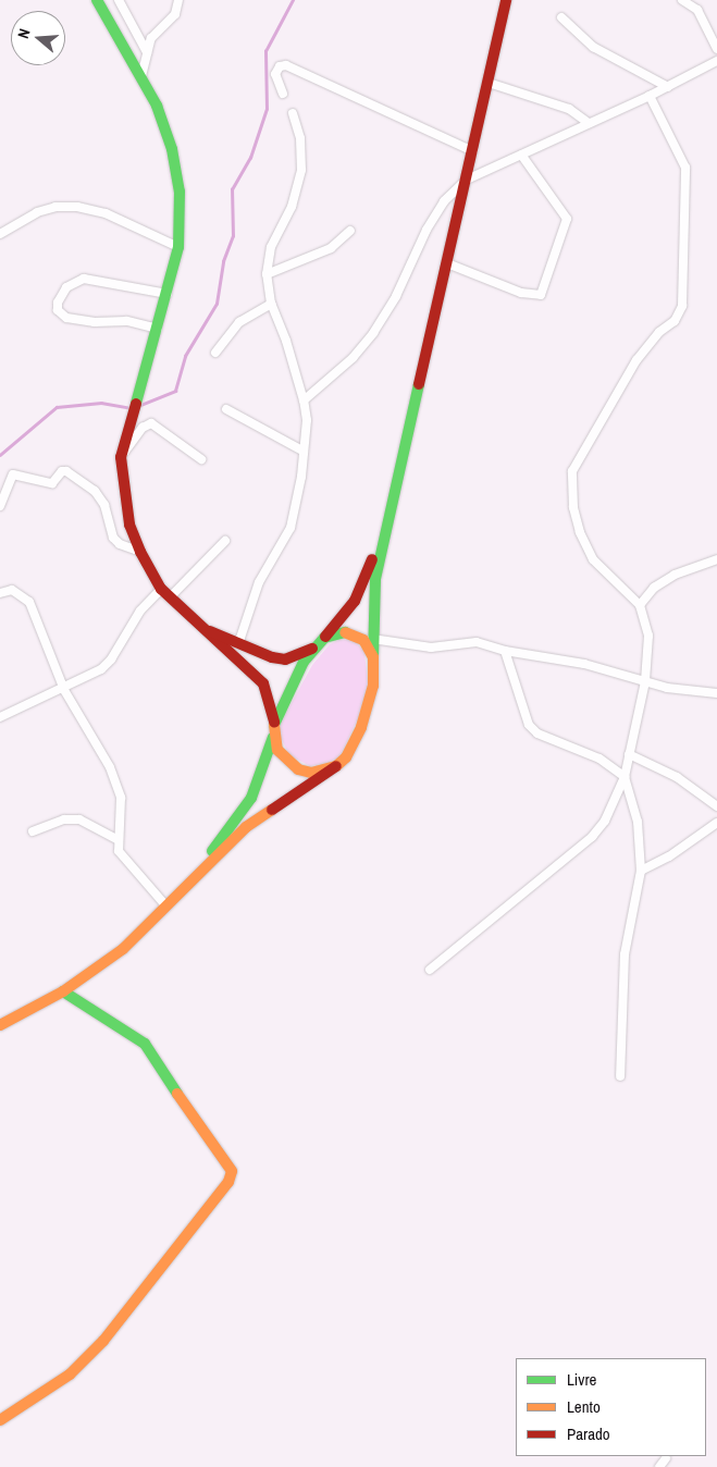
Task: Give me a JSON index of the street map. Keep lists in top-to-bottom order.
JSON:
{
  "legend": ["Livre", "Lento", "Parado"],
  "north": "left"
}
